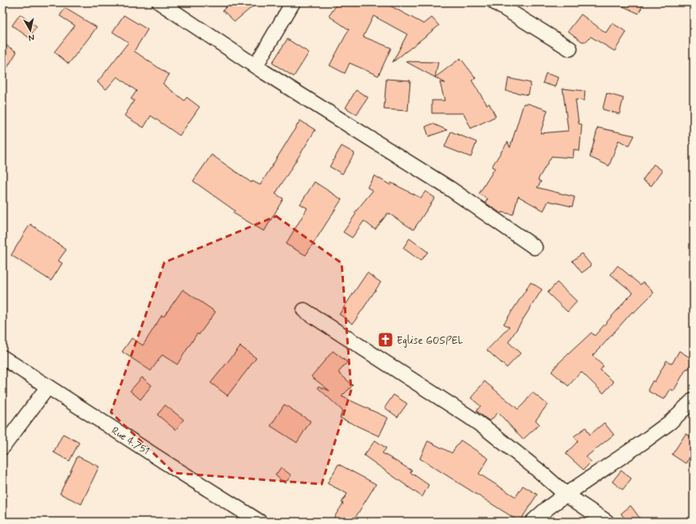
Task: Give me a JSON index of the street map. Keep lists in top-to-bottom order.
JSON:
{
  "streets": {
    "street": ["Rue 4.751"]
  },
  "places": {
    "church": ["Eglise GOSPEL"]
  },
  "north": "bottom"
}
